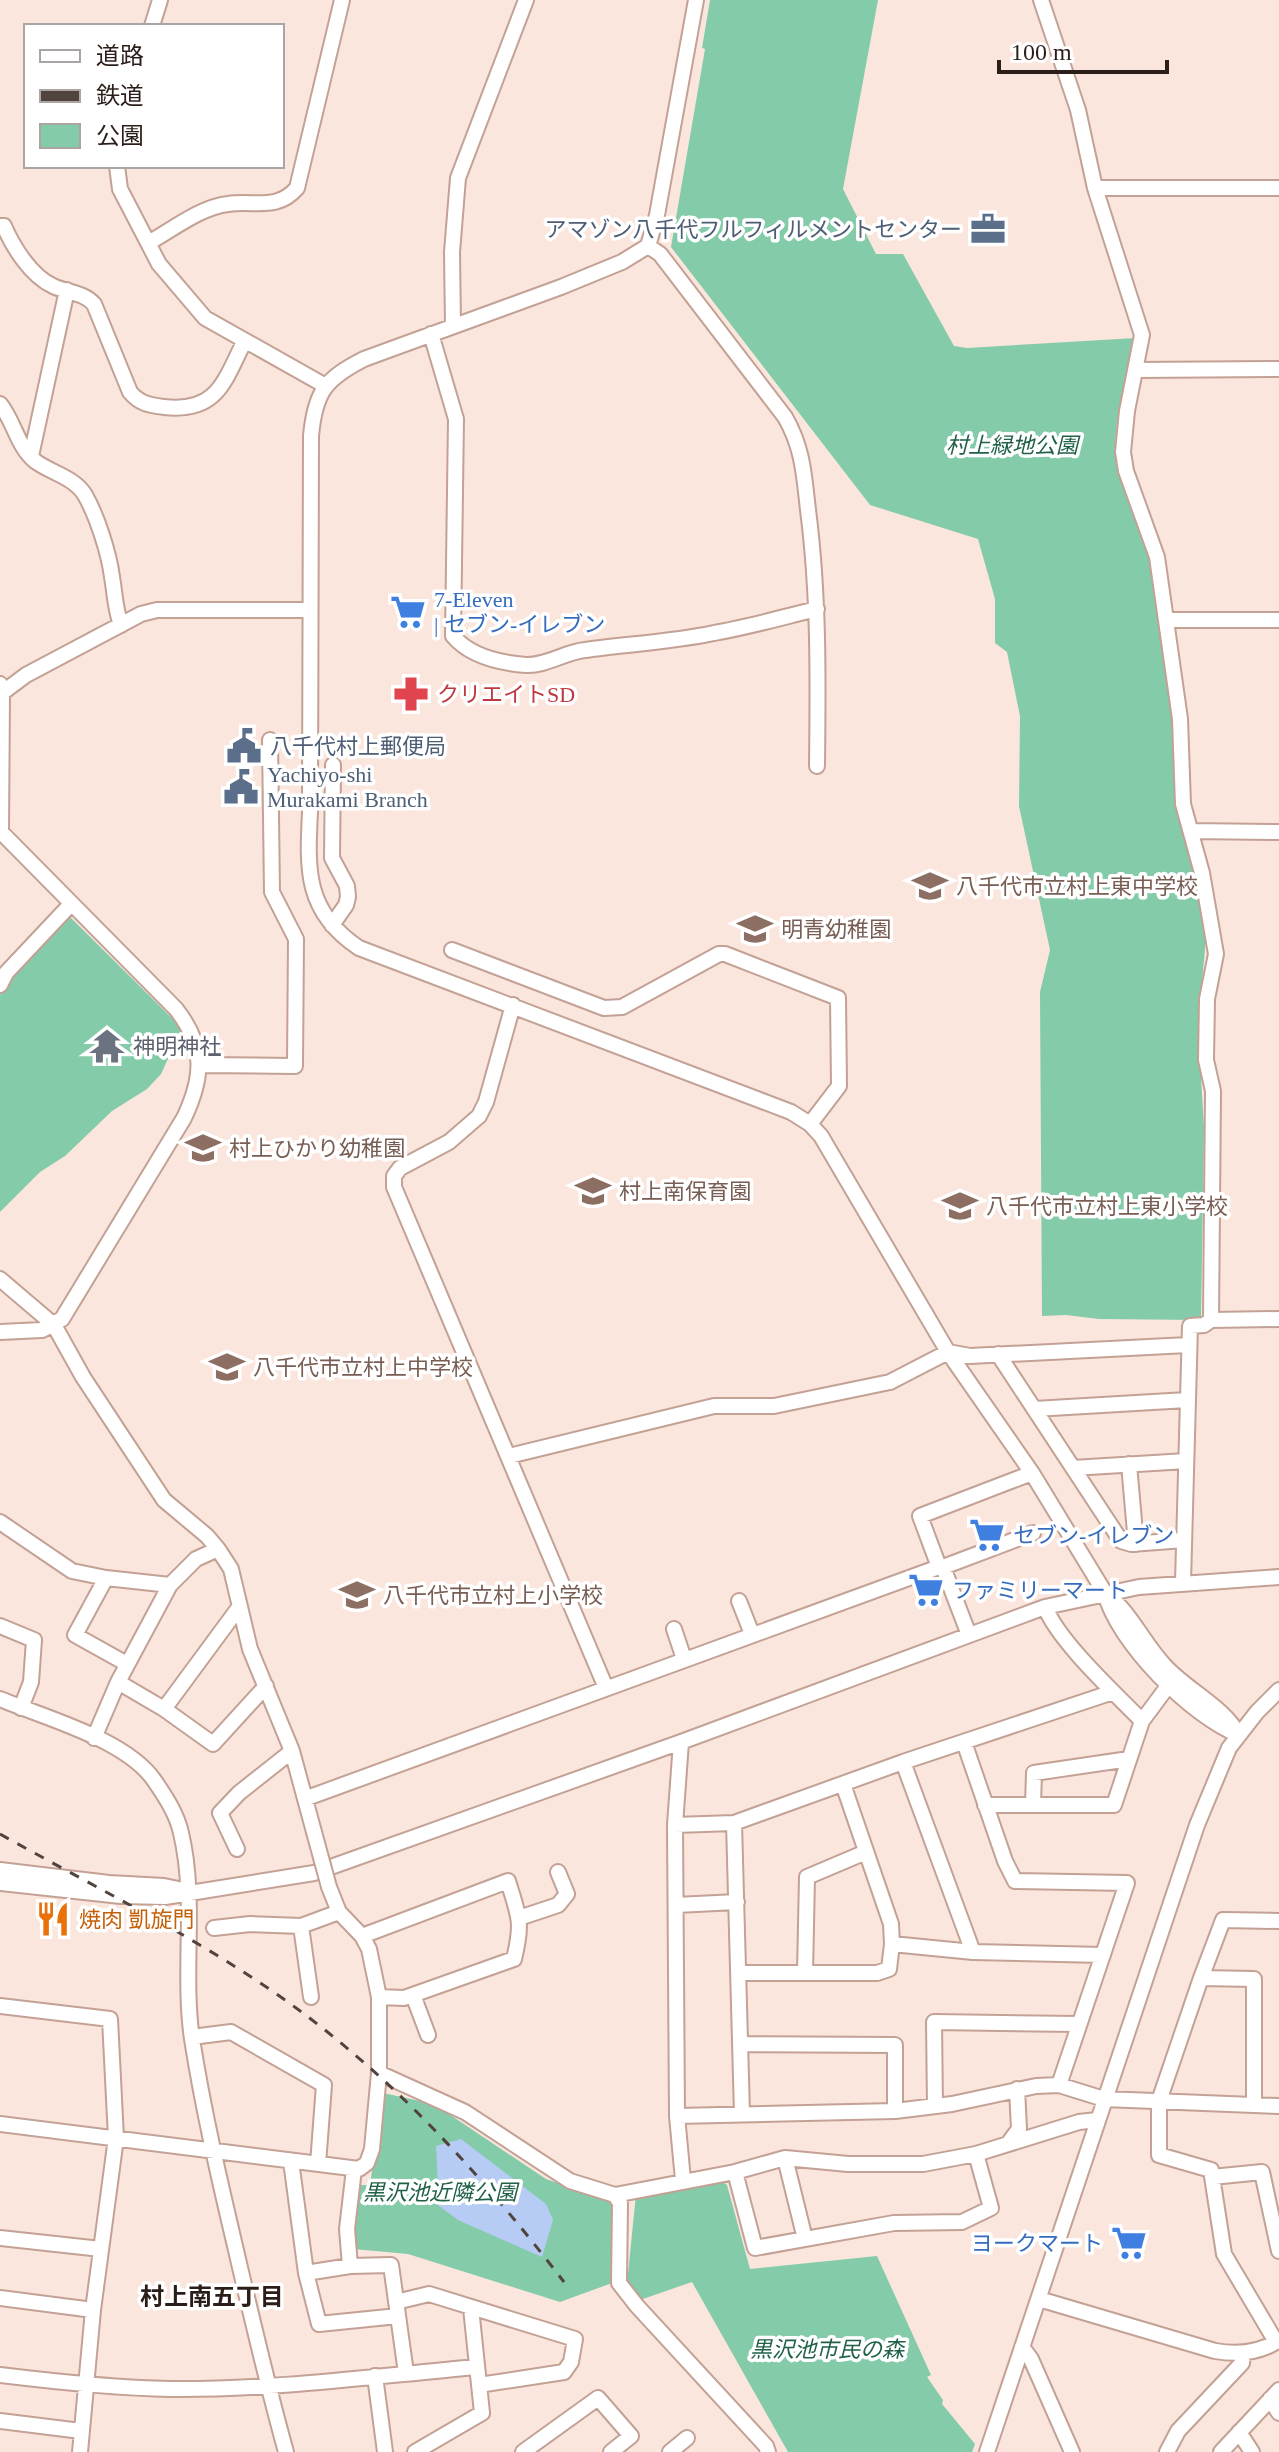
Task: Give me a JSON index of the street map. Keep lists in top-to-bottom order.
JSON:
{
  "districts": ["村上南五丁目"],
  "parks": ["村上緑地公園", "黒沢池近隣公園", "黒沢池市民の森"],
  "places": {
    "office": ["アマゾン八千代フルフィルメントセンター"],
    "supermarket": [
      "7-Eleven | セブン-イレブン",
      "セブン-イレブン",
      "ファミリーマート",
      "ヨークマート"
    ],
    "pharmacy": ["クリエイトSD"],
    "public building": ["八千代村上郵便局", "Yachiyo-shi Murakami Branch"],
    "school or university": [
      "八千代市立村上東中学校",
      "明青幼稚園",
      "村上ひかり幼稚園",
      "村上南保育園",
      "八千代市立村上東小学校",
      "八千代市立村上中学校",
      "八千代市立村上小学校"
    ],
    "temple": ["神明神社"],
    "restaurant": ["焼肉 凱旋門"]
  },
  "legend": ["道路", "鉄道", "公園"],
  "scale_bar": "100 m"
}
